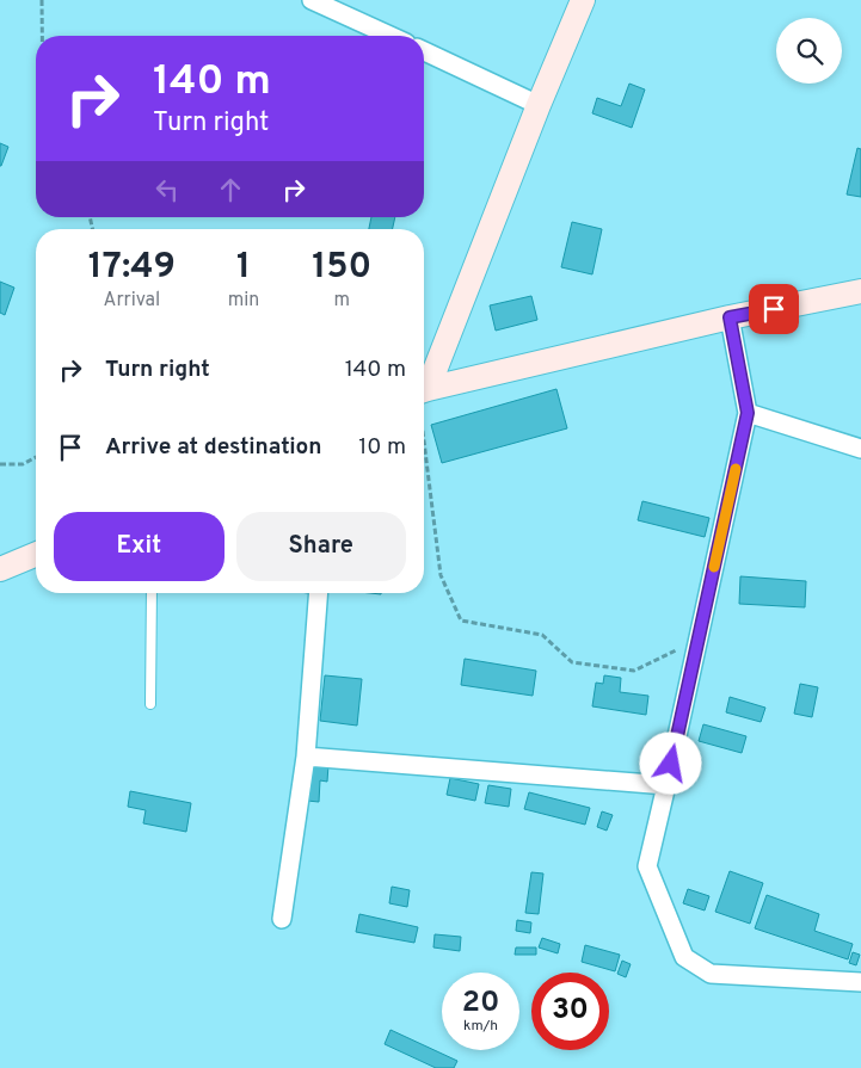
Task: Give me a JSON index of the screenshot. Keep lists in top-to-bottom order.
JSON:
{
  "page": {
    "turn": ["140 m", "Turn right"],
    "eta": [
      "17:49",
      "Arrival",
      "1",
      "min",
      "150",
      "m"
    ],
    "list": [
      {
        "name": "Turn right",
        "value": "140 m"
      },
      {
        "name": "Arrive at destination",
        "value": "10 m"
      }
    ],
    "buttons": ["Exit", "Share"],
    "speed": "20 km/h",
    "limit": "30"
  }
}
